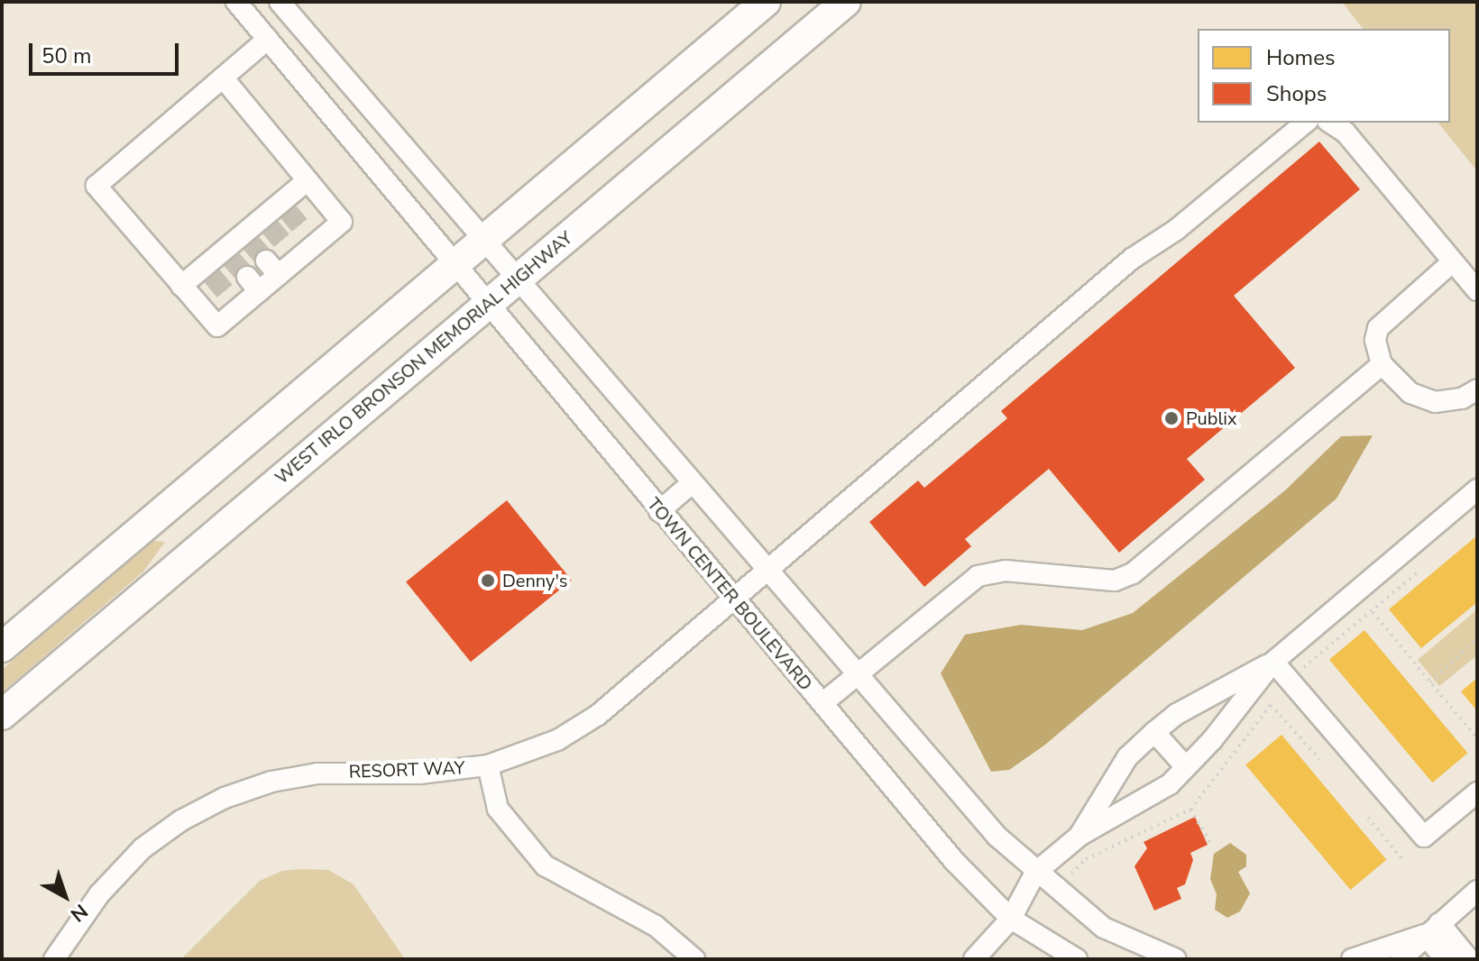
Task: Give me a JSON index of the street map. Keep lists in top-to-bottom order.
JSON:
{
  "streets": {
    "highway": ["WEST IRLO BRONSON MEMORIAL HIGHWAY"],
    "street": ["TOWN CENTER BOULEVARD", "RESORT WAY"]
  },
  "crossings": [
    ["WEST IRLO BRONSON MEMORIAL HIGHWAY", "TOWN CENTER BOULEVARD"],
    ["TOWN CENTER BOULEVARD", "RESORT WAY"]
  ],
  "places": ["Publix", "Denny's"],
  "legend": ["Homes", "Shops"],
  "scale_bar": "50 m",
  "north": "bottom right"
}
